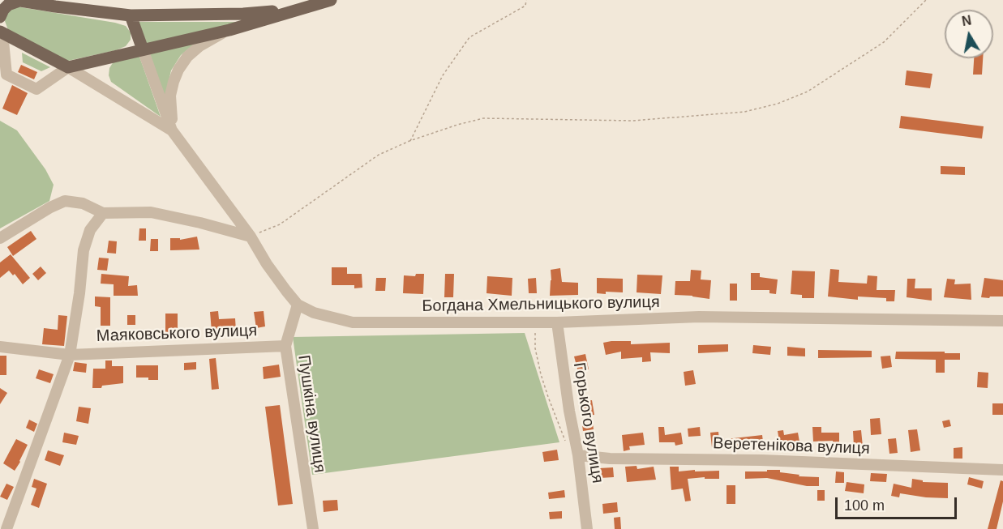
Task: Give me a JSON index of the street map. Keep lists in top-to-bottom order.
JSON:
{
  "streets": {
    "street": [
      "Богдана Хмельницького вулиця",
      "Маяковського вулиця",
      "Пушкіна вулиця",
      "Горького вулиця",
      "Веретенікова вулиця"
    ]
  },
  "crossings": [
    ["Богдана Хмельницького вулиця", "Пушкіна вулиця"],
    ["Богдана Хмельницького вулиця", "Горького вулиця"],
    ["Маяковського вулиця", "Пушкіна вулиця"],
    ["Горького вулиця", "Веретенікова вулиця"]
  ],
  "scale_bar": "100 m",
  "north": "top"
}
